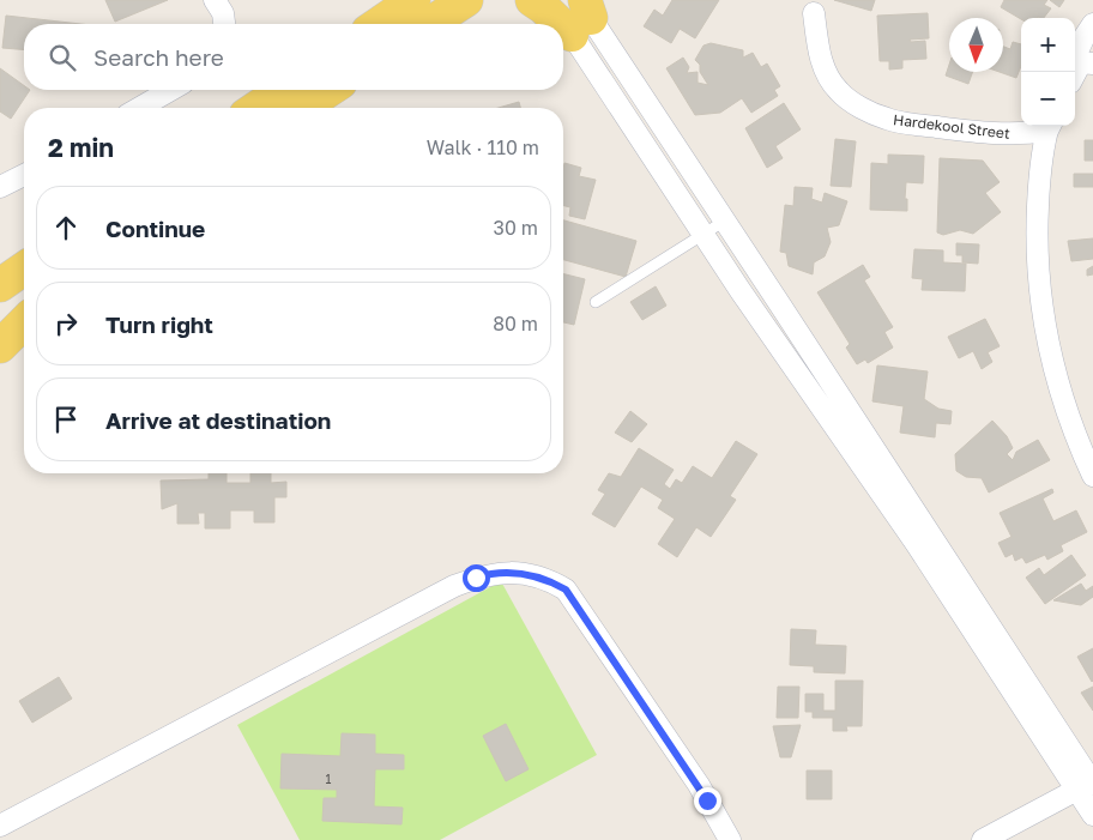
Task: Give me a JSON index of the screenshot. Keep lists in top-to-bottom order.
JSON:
{
  "streets": {
    "street": ["Hardekool Street"]
  },
  "house_numbers": ["1"],
  "north": "bottom",
  "page": {
    "map_buttons": ["+", "−"],
    "search": "Search here",
    "heading": ["2 min", "Walk · 110 m"],
    "list": [
      ["Continue", "30 m"],
      ["Turn right", "80 m"],
      "Arrive at destination"
    ]
  }
}
